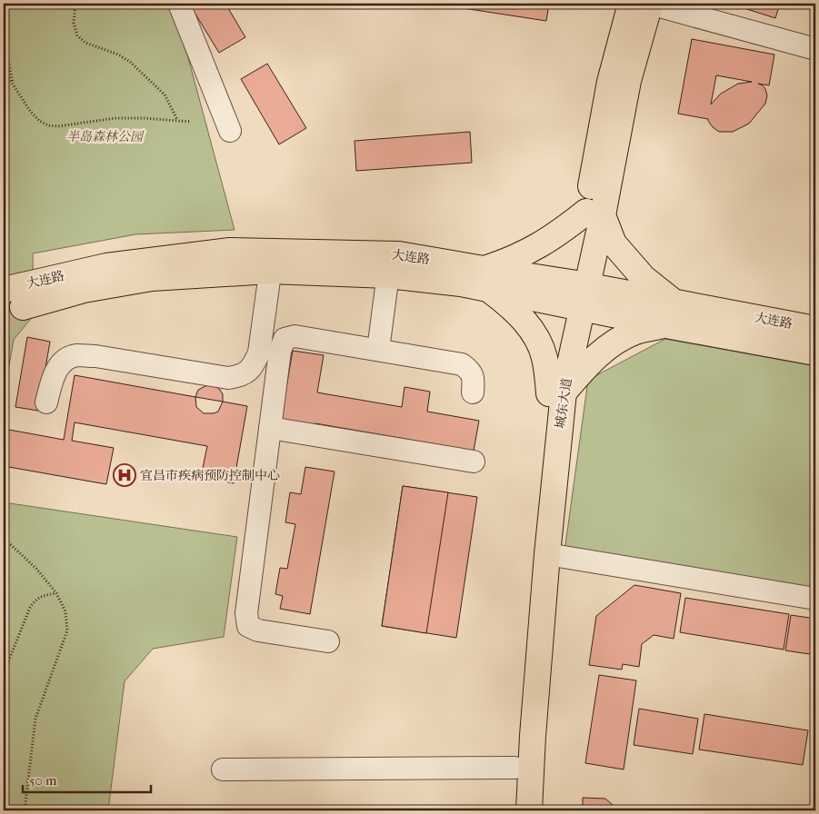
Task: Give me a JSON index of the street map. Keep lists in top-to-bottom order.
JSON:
{
  "streets": {
    "main road": ["大连路", "城东大道"]
  },
  "crossings": [
    ["大连路", "城东大道"]
  ],
  "parks": ["半岛森林公园"],
  "places": {
    "hospital": ["宜昌市疾病预防控制中心"]
  },
  "scale_bar": "50 m"
}
